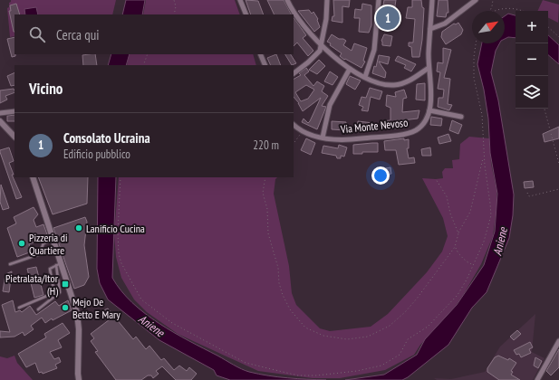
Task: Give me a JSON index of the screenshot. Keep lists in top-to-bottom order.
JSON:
{
  "streets": {
    "street": ["Via Monte Nevoso"]
  },
  "water": ["Aniene"],
  "places": {
    "other": ["Lanificio Cucina", "Pizzeria di Quartiere", "Mejo De Betto E Mary"],
    "transit": ["Pietralata/Itor (H)"]
  },
  "north": "top right",
  "page": {
    "pins": "1",
    "map_buttons": ["+", "−"],
    "search": "Cerca qui",
    "heading": "Vicino",
    "list": [
      {
        "mark": "1",
        "name": "Consolato Ucraina",
        "note": "Edificio pubblico",
        "value": "220 m"
      }
    ]
  }
}
